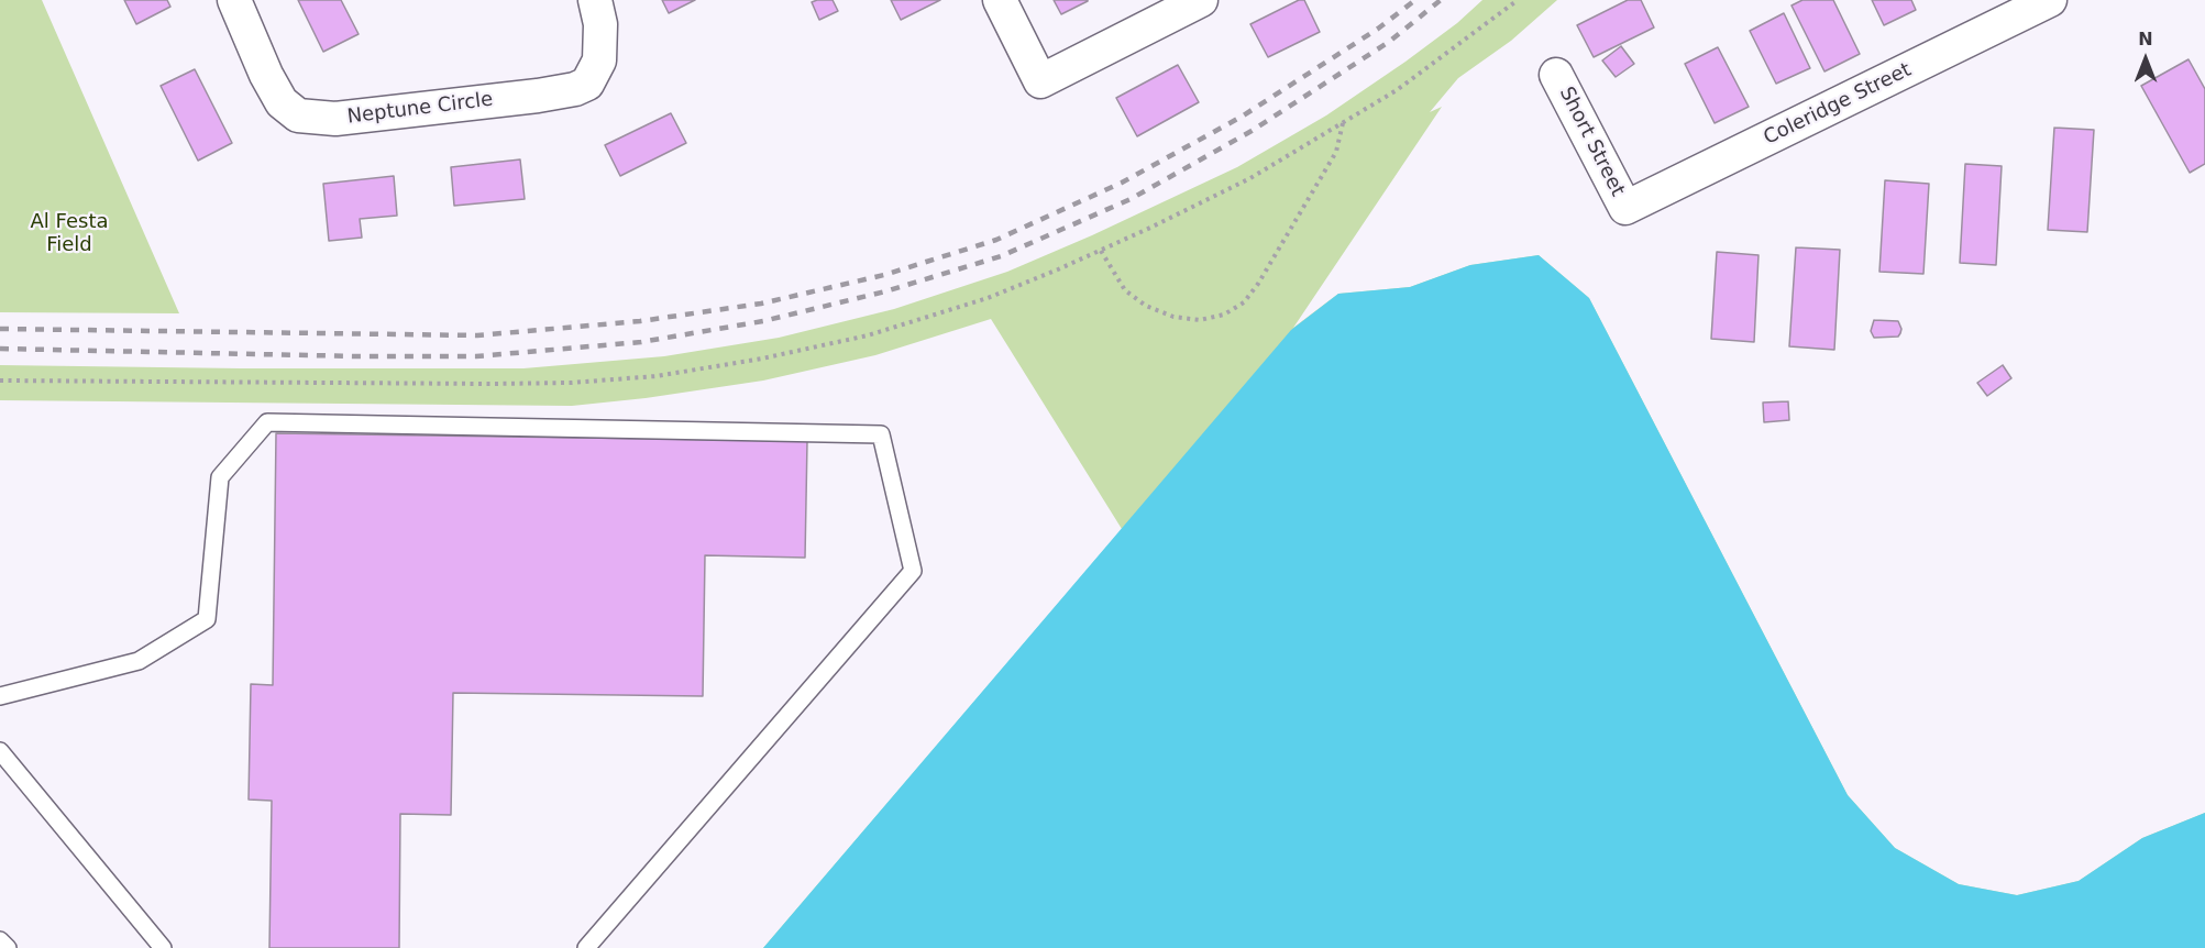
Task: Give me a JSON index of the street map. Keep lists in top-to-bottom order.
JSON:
{
  "streets": {
    "street": ["Coleridge Street", "Neptune Circle", "Short Street"]
  },
  "crossings": [
    ["Coleridge Street", "Short Street"]
  ],
  "parks": ["Al Festa Field"],
  "north": "top"
}
